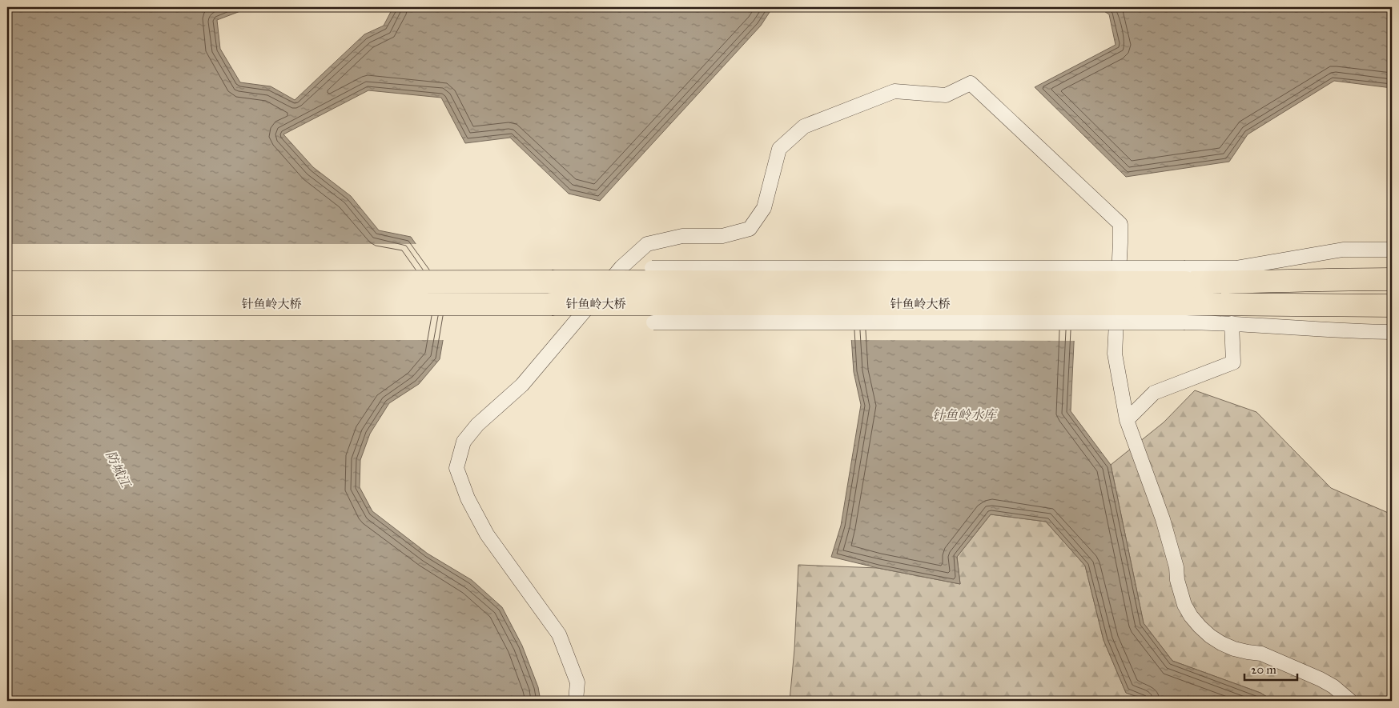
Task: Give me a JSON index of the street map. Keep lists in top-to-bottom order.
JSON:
{
  "streets": {
    "main road": ["针鱼岭大桥"]
  },
  "water": ["针鱼岭水库", "防城江"],
  "scale_bar": "20 m"
}
